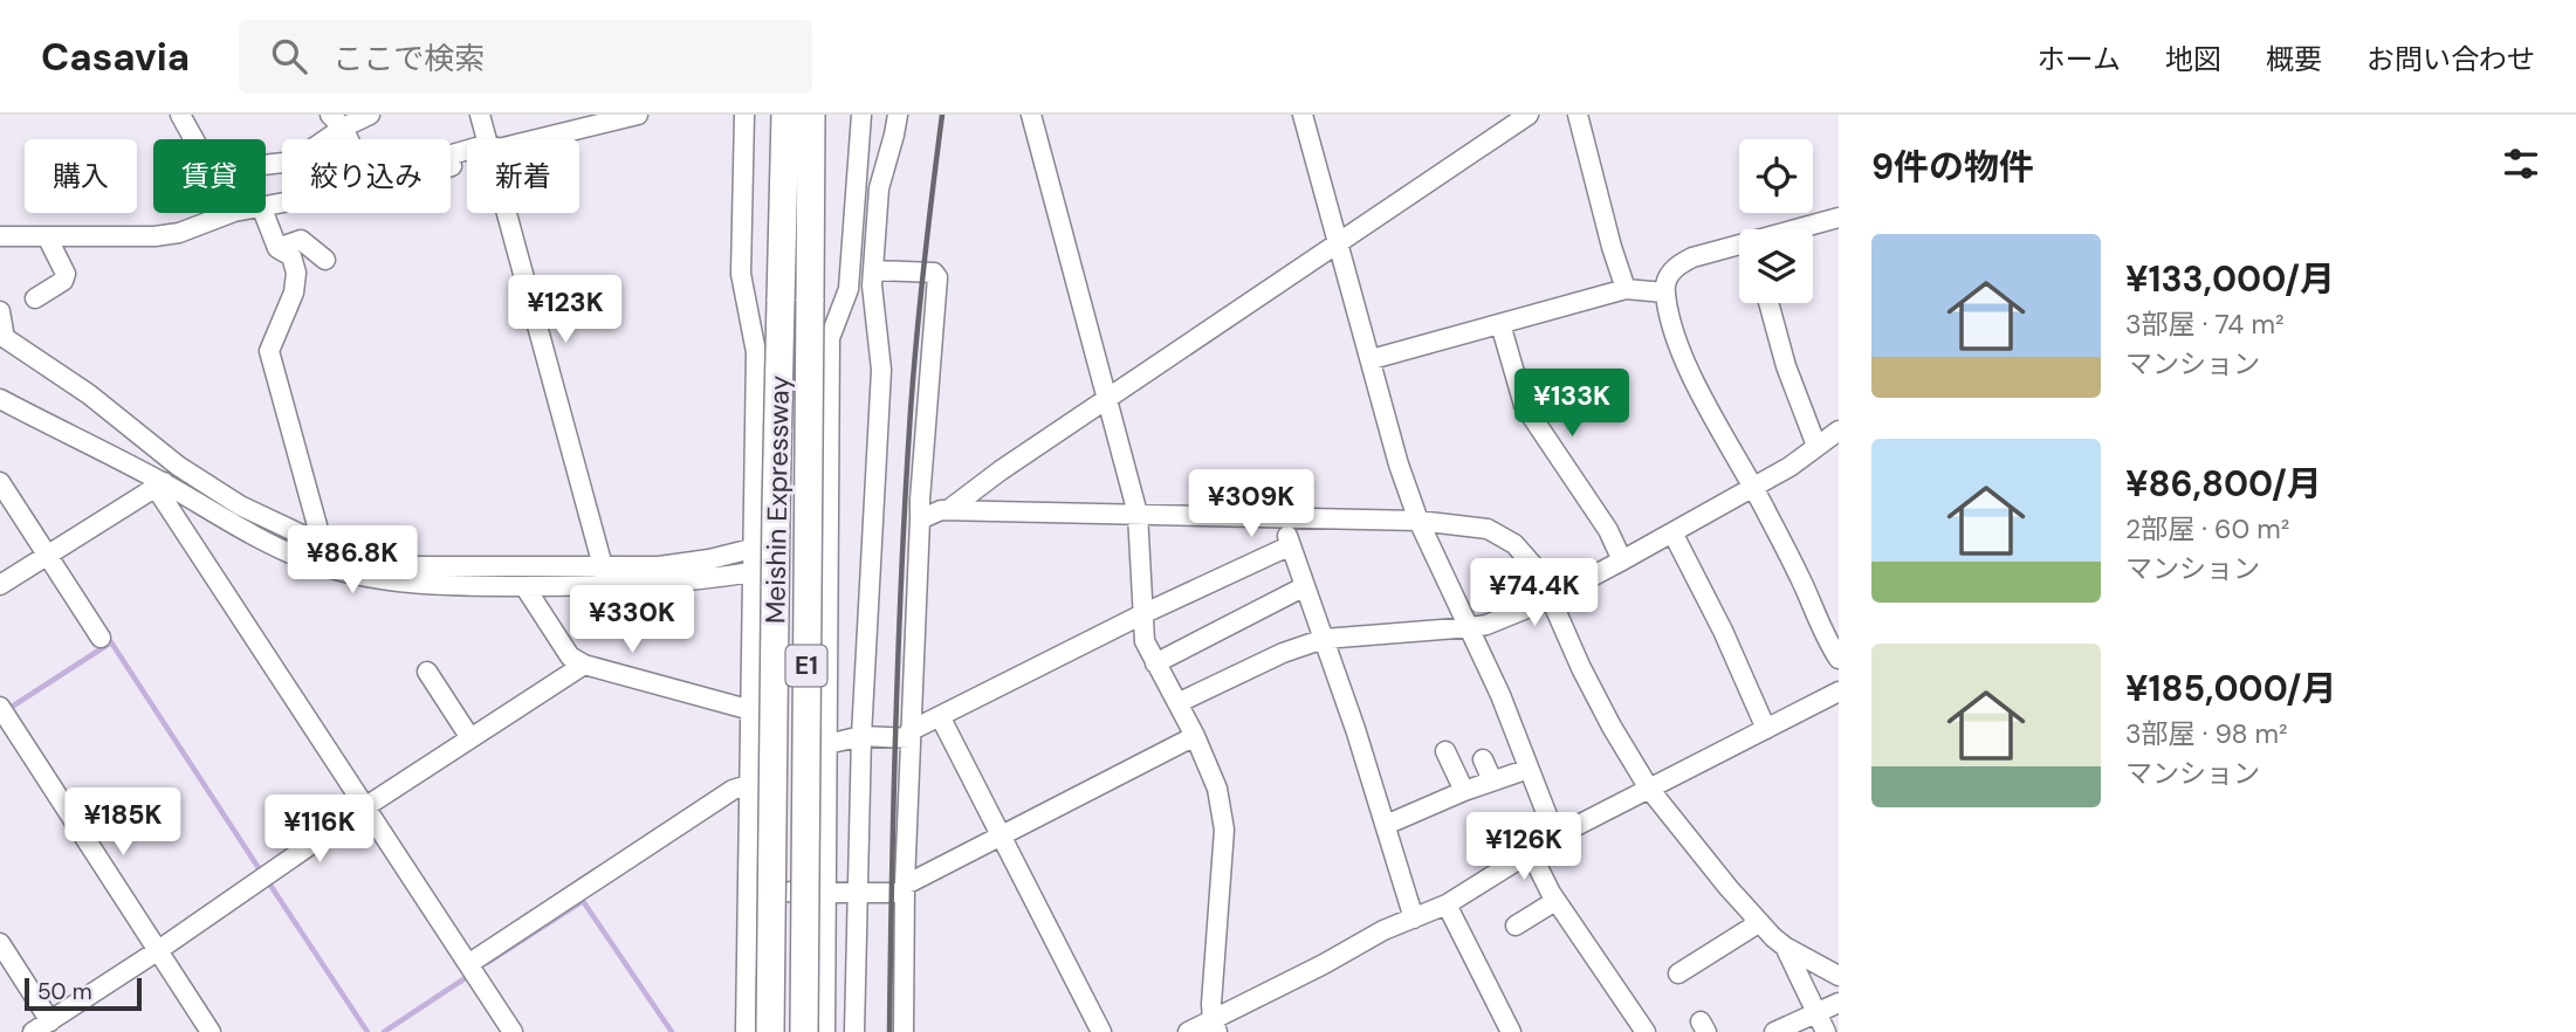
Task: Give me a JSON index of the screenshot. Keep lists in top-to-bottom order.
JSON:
{
  "streets": {
    "highway": ["Meishin Expressway", "E1"]
  },
  "scale_bar": "50 m",
  "page": {
    "header": "Casavia",
    "search": "ここで検索",
    "nav": [
      "ホーム",
      "地図",
      "概要",
      "お問い合わせ"
    ],
    "heading": "9件の物件",
    "chip": [
      "購入",
      "賃貸",
      "絞り込み",
      "新着"
    ],
    "list": [
      {
        "name": "¥133,000/月",
        "note": "3部屋 · 74 m² · マンション"
      },
      {
        "name": "¥86,800/月",
        "note": "2部屋 · 60 m² · マンション"
      },
      {
        "name": "¥185,000/月",
        "note": "3部屋 · 98 m² · マンション"
      }
    ],
    "price": [
      "¥123K",
      "¥133K",
      "¥309K",
      "¥86.8K",
      "¥74.4K",
      "¥330K",
      "¥185K",
      "¥116K",
      "¥126K"
    ],
    "scale": "50 m"
  }
}
